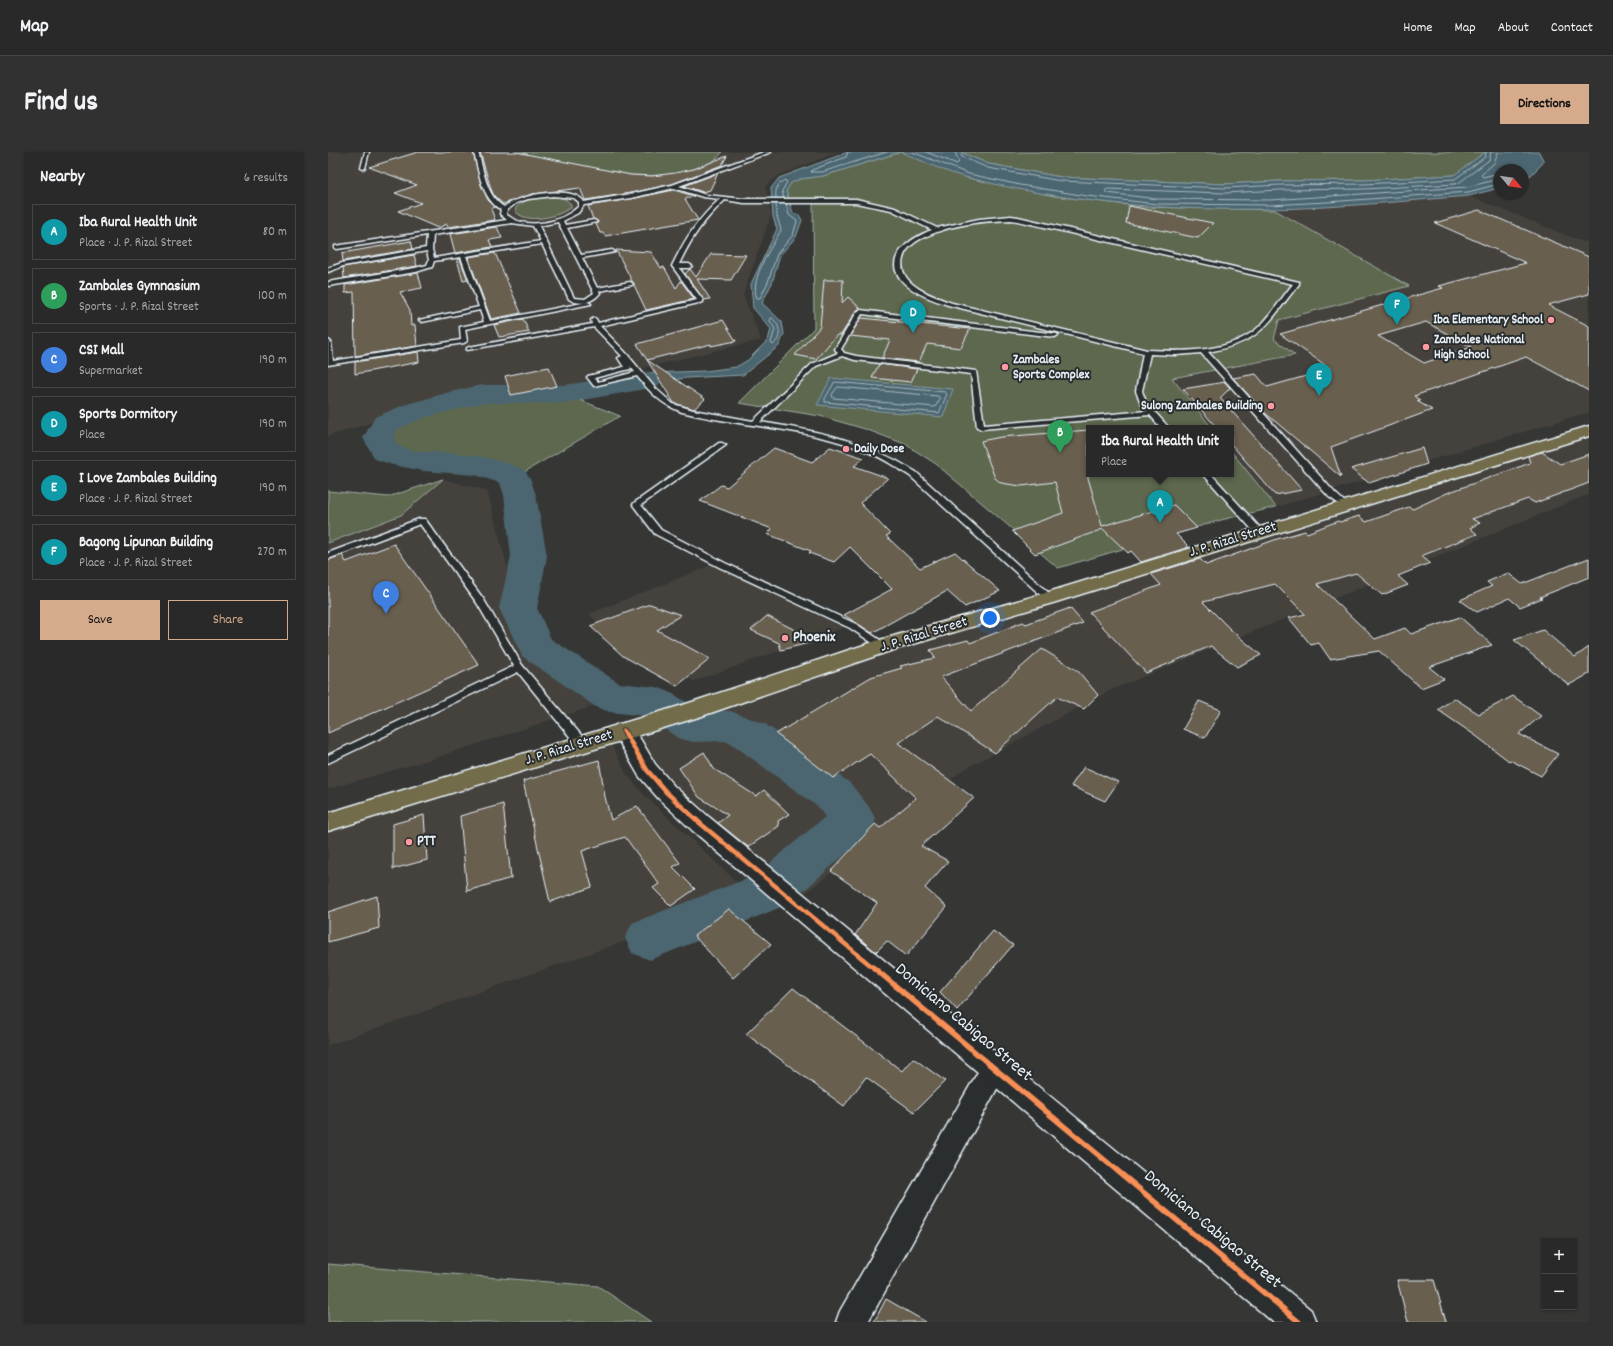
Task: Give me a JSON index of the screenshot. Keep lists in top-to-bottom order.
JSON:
{
  "streets": {
    "main road": ["J. P. Rizal Street"],
    "street": ["Domiciano Cabigao Street"]
  },
  "crossings": [
    ["J. P. Rizal Street", "Domiciano Cabigao Street"]
  ],
  "places": [
    "Iba Elementary School",
    "Zambales National High School",
    "Zambales Sports Complex",
    "Sulong Zambales Building",
    "Daily Dose",
    "Phoenix",
    "PTT"
  ],
  "north": "bottom right",
  "page": {
    "header": "Map",
    "nav": [
      "Home",
      "Map",
      "About",
      "Contact"
    ],
    "title": "Find us",
    "buttons": [
      "Directions",
      ["Save", "Share"]
    ],
    "heading": ["Nearby", "6 results"],
    "list": [
      {
        "mark": "A",
        "name": "Iba Rural Health Unit",
        "note": "Place · J. P. Rizal Street",
        "value": "80 m"
      },
      {
        "mark": "B",
        "name": "Zambales Gymnasium",
        "note": "Sports · J. P. Rizal Street",
        "value": "100 m"
      },
      {
        "mark": "C",
        "name": "CSI Mall",
        "note": "Supermarket",
        "value": "190 m"
      },
      {
        "mark": "D",
        "name": "Sports Dormitory",
        "note": "Place",
        "value": "190 m"
      },
      {
        "mark": "E",
        "name": "I Love Zambales Building",
        "note": "Place · J. P. Rizal Street",
        "value": "190 m"
      },
      {
        "mark": "F",
        "name": "Bagong Lipunan Building",
        "note": "Place · J. P. Rizal Street",
        "value": "270 m"
      }
    ],
    "pins": [
      "F",
      "D",
      "E",
      "B",
      "A",
      "C"
    ],
    "popup": ["Iba Rural Health Unit", "Place"],
    "map_buttons": ["+", "−"]
  }
}
